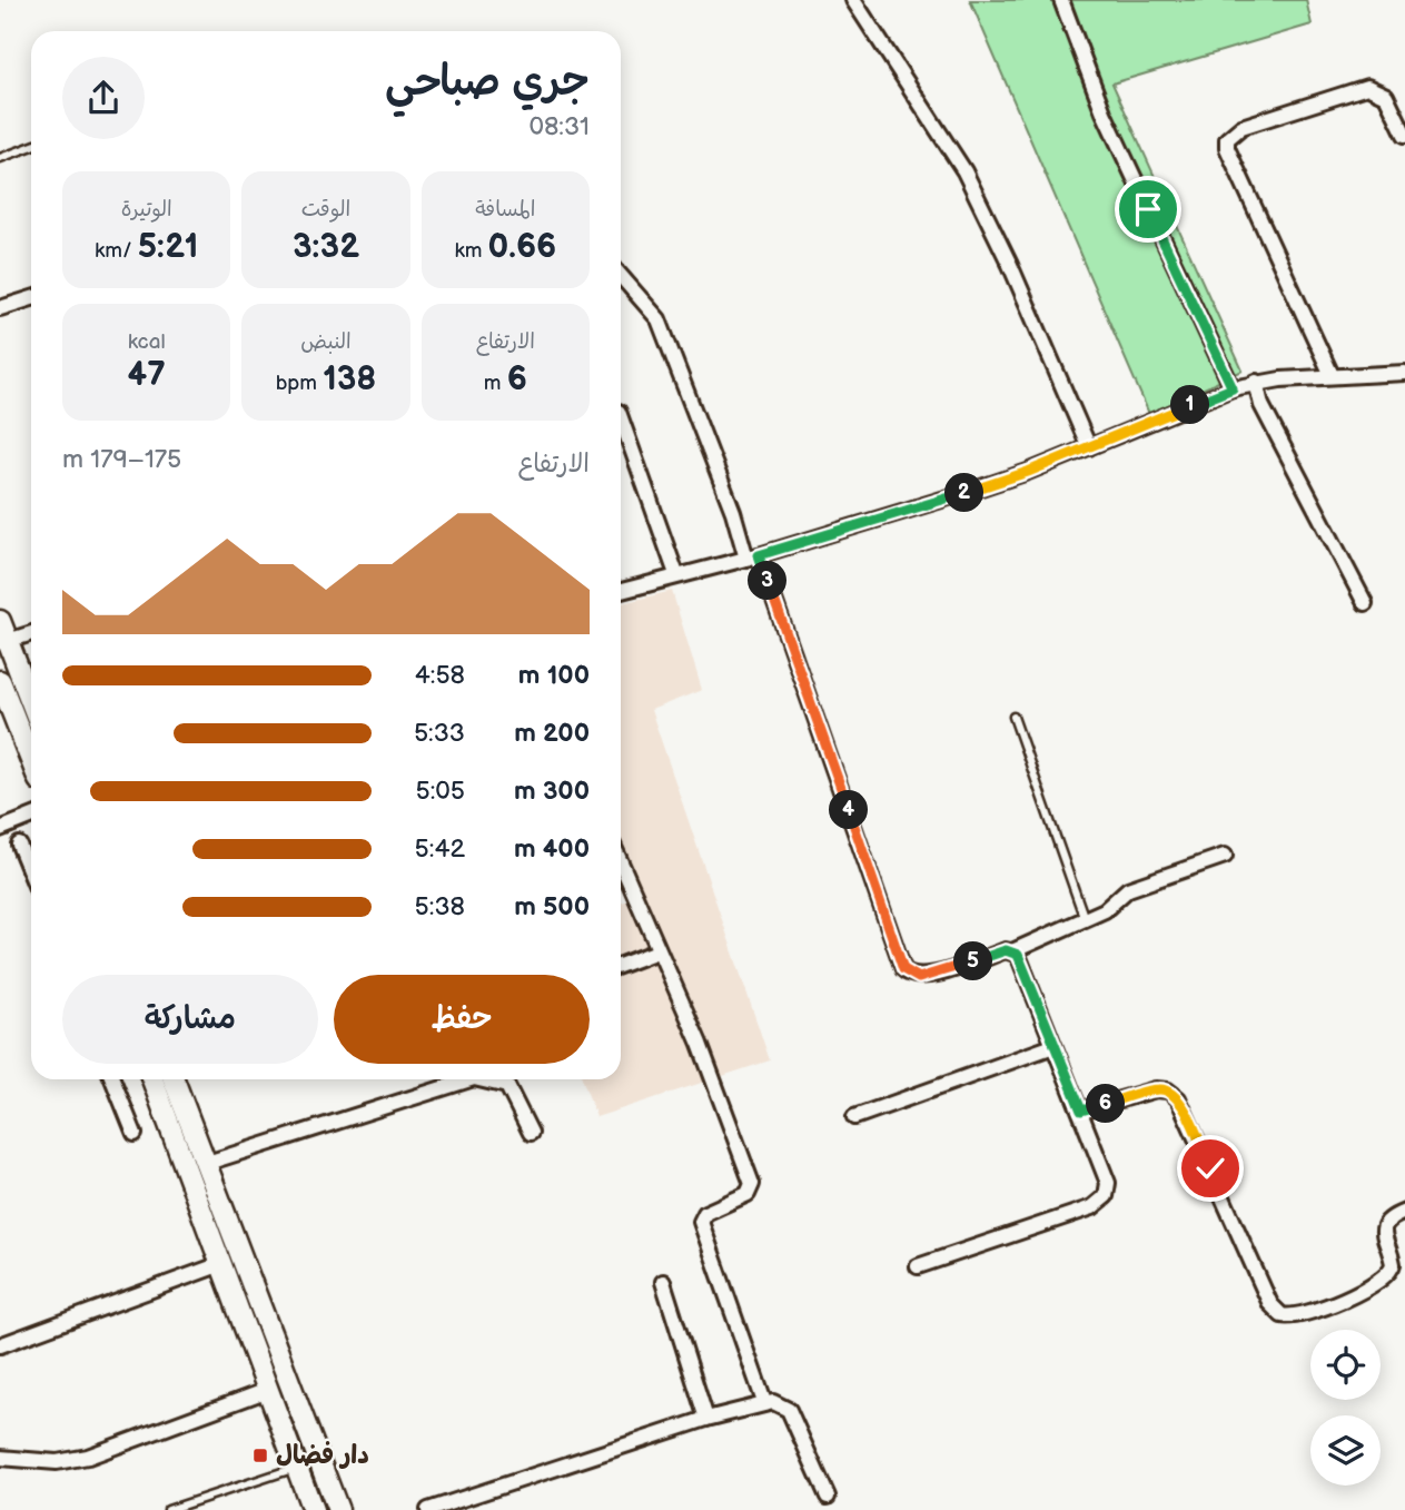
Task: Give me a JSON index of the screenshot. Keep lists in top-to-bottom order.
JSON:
{
  "places": {
    "transit": ["دار فضال"]
  },
  "page": {
    "heading": ["جري صباحي", "08:31"],
    "stats": [
      ["المسافة", "0.66 km"],
      ["الوقت", "3:32"],
      ["الوتيرة", "5:21 /km"],
      ["الارتفاع", "6 m"],
      ["النبض", "138 bpm"],
      ["kcal", "47"]
    ],
    "pins": [
      "1",
      "2",
      "3",
      "4",
      "5",
      "6"
    ],
    "chart": ["الارتفاع", "175–179 m"],
    "list": [
      {
        "name": "100 m",
        "note": "4:58"
      },
      {
        "name": "200 m",
        "note": "5:33"
      },
      {
        "name": "300 m",
        "note": "5:05"
      },
      {
        "name": "400 m",
        "note": "5:42"
      },
      {
        "name": "500 m",
        "note": "5:38"
      }
    ],
    "buttons": ["حفظ", "مشاركة"]
  }
}
